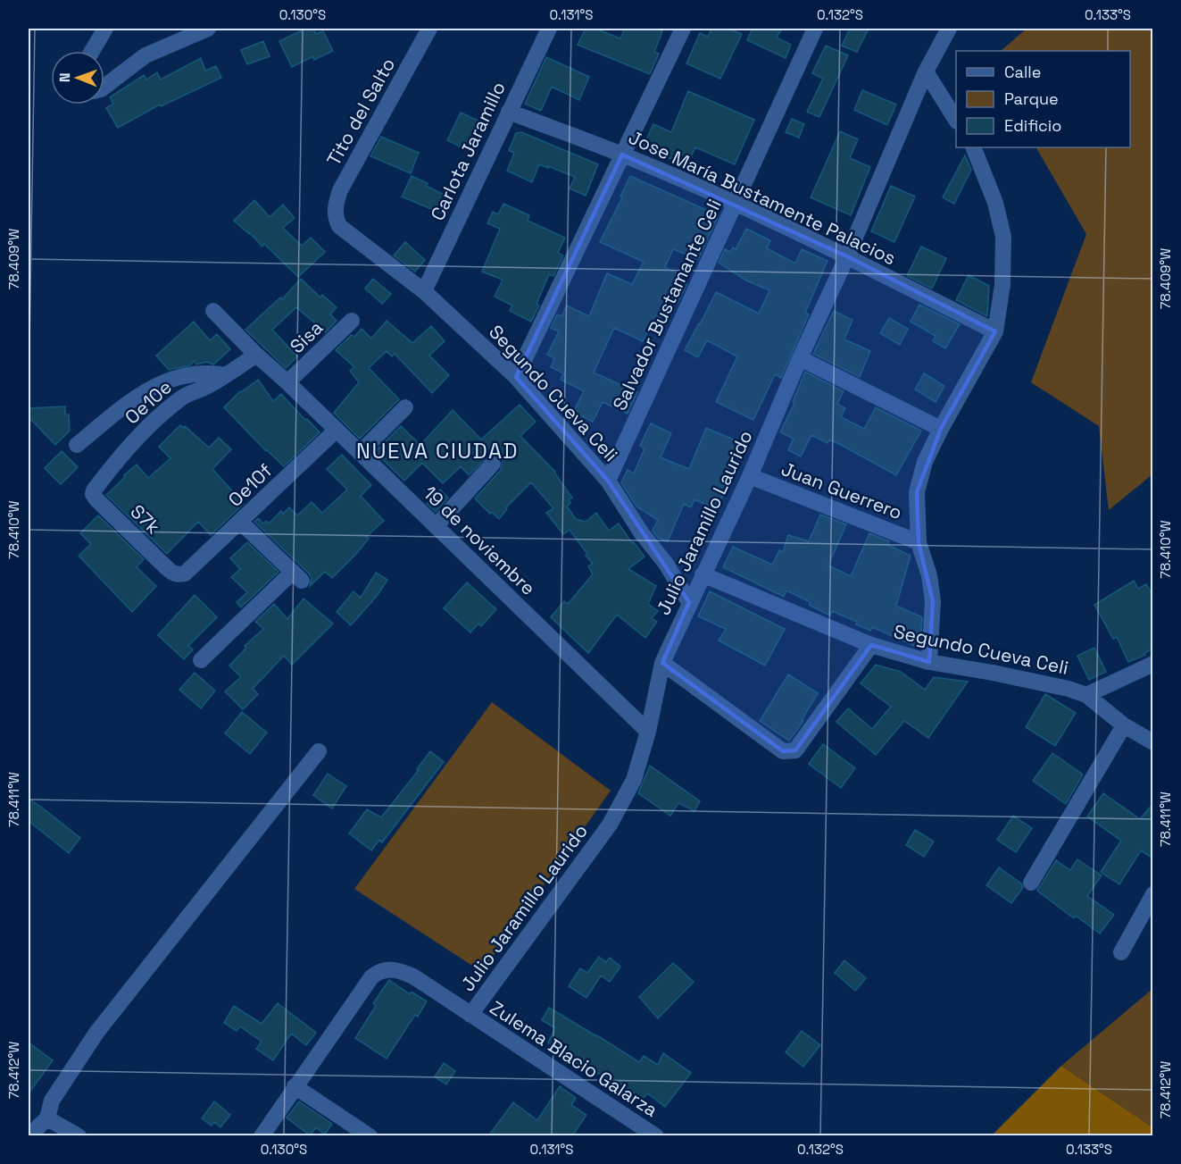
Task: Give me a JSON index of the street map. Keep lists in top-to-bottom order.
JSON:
{
  "streets": {
    "street": [
      "Tito del Salto",
      "Carlota Jaramillo",
      "Jose María Bustamente Palacios",
      "Salvador Bustamante Celi",
      "Sisa",
      "Segundo Cueva Celi",
      "Oe10e",
      "Oe10f",
      "Juan Guerrero",
      "S7k",
      "Julio Jaramillo Laurido",
      "19 de noviembre",
      "Zulema Blacio Galarza"
    ]
  },
  "crossings": [
    ["Tito del Salto", "Segundo Cueva Celi"],
    ["Carlota Jaramillo", "Jose María Bustamente Palacios"],
    ["Carlota Jaramillo", "Segundo Cueva Celi"],
    ["Jose María Bustamente Palacios", "Salvador Bustamante Celi"],
    ["Jose María Bustamente Palacios", "Julio Jaramillo Laurido"],
    ["Salvador Bustamante Celi", "Segundo Cueva Celi"],
    ["Sisa", "19 de noviembre"],
    ["Segundo Cueva Celi", "Julio Jaramillo Laurido"],
    ["Oe10e", "S7k"],
    ["Oe10e", "19 de noviembre"],
    ["Oe10f", "S7k"],
    ["Oe10f", "19 de noviembre"],
    ["Juan Guerrero", "Julio Jaramillo Laurido"],
    ["Julio Jaramillo Laurido", "19 de noviembre"],
    ["Julio Jaramillo Laurido", "Zulema Blacio Galarza"]
  ],
  "districts": ["NUEVA CIUDAD"],
  "legend": ["Calle", "Parque", "Edificio"],
  "north": "left",
  "coordinates": [
    "0.130°S",
    "0.131°S",
    "0.132°S",
    "0.133°S",
    "78.409°W",
    "78.410°W",
    "78.411°W",
    "78.412°W"
  ]
}
